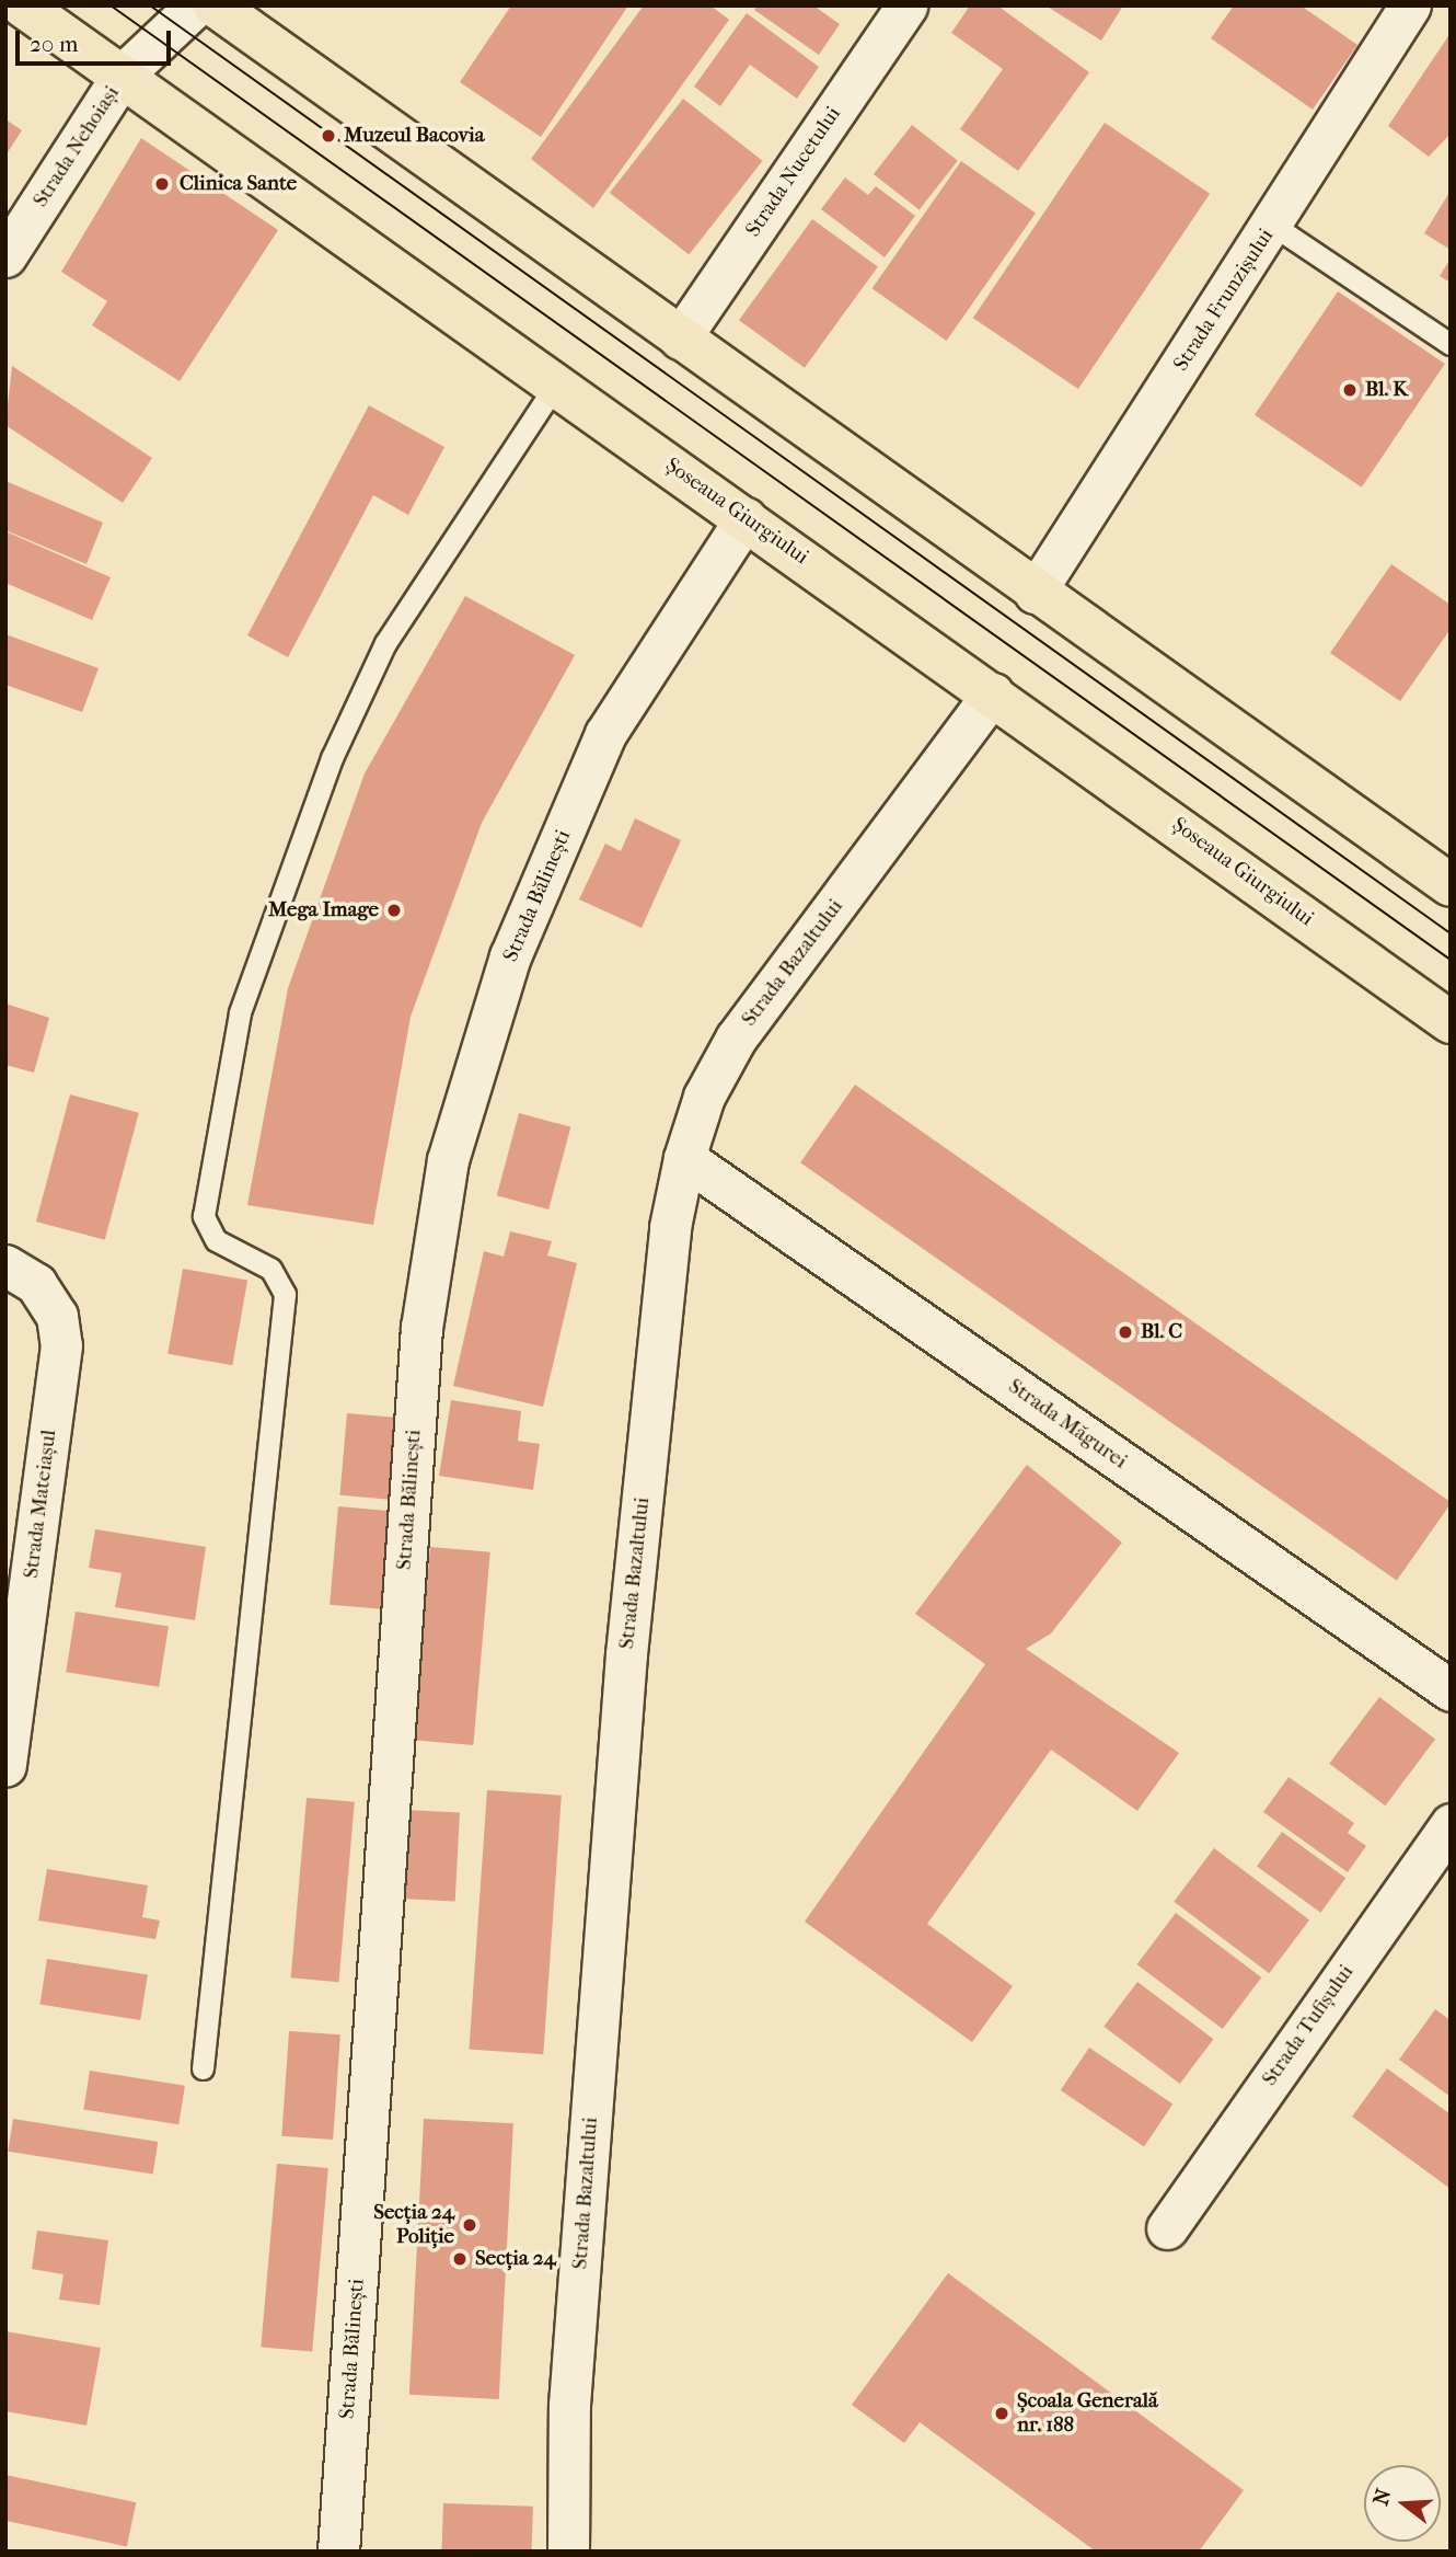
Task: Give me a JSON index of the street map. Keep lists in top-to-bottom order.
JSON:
{
  "streets": {
    "main road": ["Șoseaua Giurgiului"],
    "street": [
      "Strada Nehoiași",
      "Strada Nucetului",
      "Strada Frunzișului",
      "Strada Bălinești",
      "Strada Bazaltului",
      "Strada Măgurei",
      "Strada Mateiașul",
      "Strada Tufișului"
    ]
  },
  "crossings": [
    ["Strada Nehoiași", "Șoseaua Giurgiului"],
    ["Șoseaua Giurgiului", "Strada Bălinești"],
    ["Șoseaua Giurgiului", "Strada Bazaltului"],
    ["Strada Bazaltului", "Strada Măgurei"]
  ],
  "places": [
    "Muzeul Bacovia",
    "Clinica Sante",
    "Bl. K",
    "Mega Image",
    "Bl. C",
    "Secția 24 Poliție",
    "Secția 24",
    "Școala Generală nr. 188"
  ],
  "scale_bar": "20 m",
  "north": "left"
}
